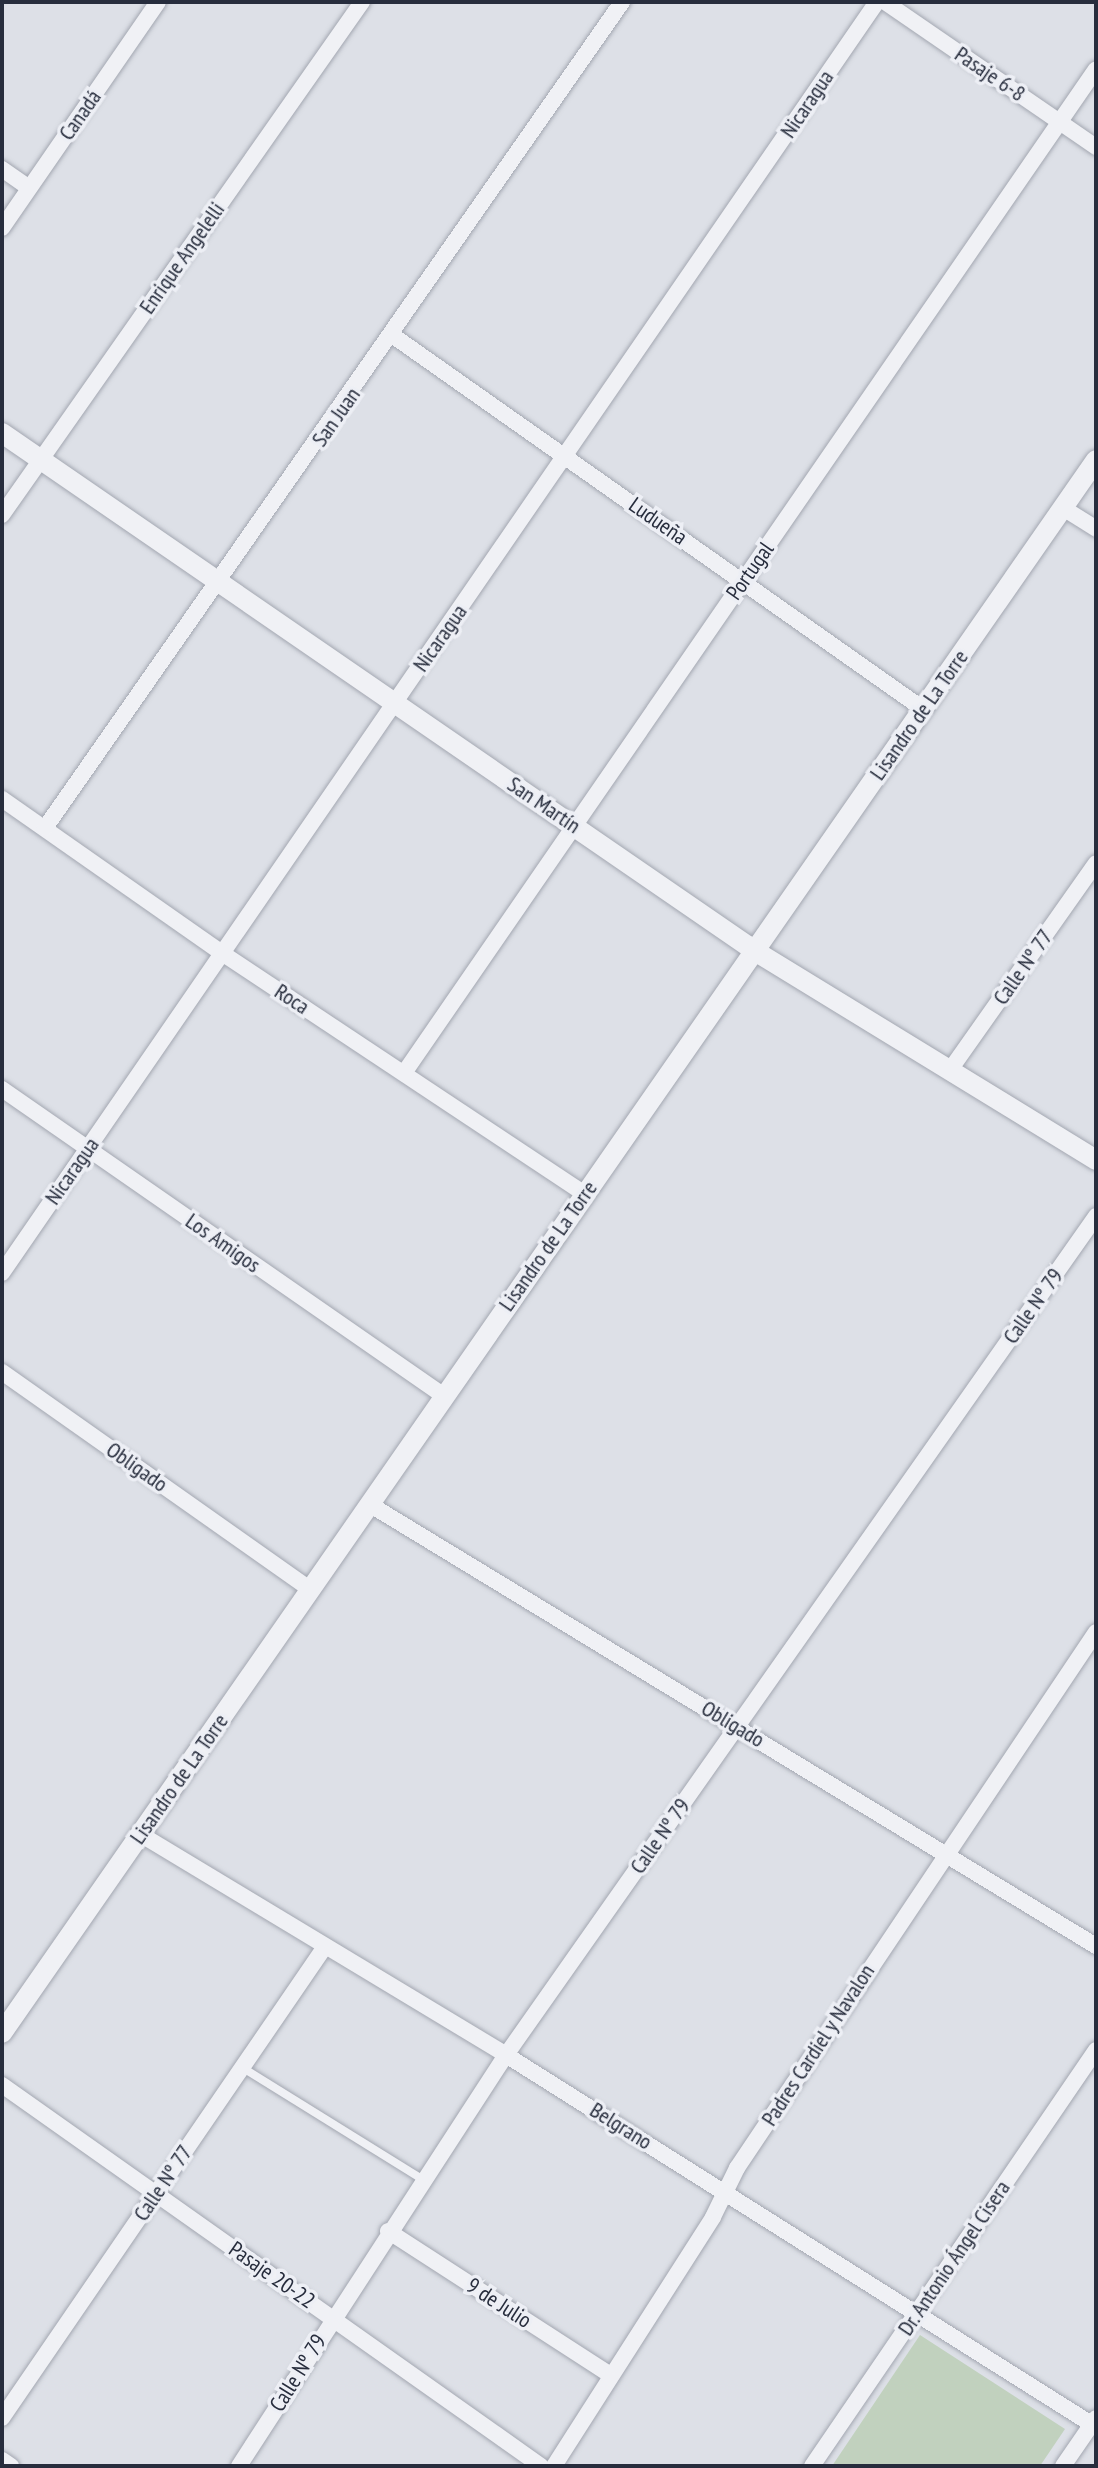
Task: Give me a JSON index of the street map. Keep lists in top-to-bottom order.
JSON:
{
  "streets": {
    "street": [
      "Pasaje 6-8",
      "Nicaragua",
      "Canadá",
      "Enrique Angelelli",
      "San Juan",
      "Ludueña",
      "Portugal",
      "Lisandro de La Torre",
      "San Martín",
      "Calle Nº 77",
      "Roca",
      "Los Amigos",
      "Calle Nº 79",
      "Obligado",
      "Padres Cardiel y Navalon",
      "Belgrano",
      "Dr. Antonio Ángel Cisera",
      "Pasaje 20-22",
      "9 de Julio"
    ]
  },
  "crossings": [
    ["Pasaje 6-8", "Portugal"],
    ["Nicaragua", "Ludueña"],
    ["Nicaragua", "San Martín"],
    ["Nicaragua", "Roca"],
    ["Nicaragua", "Los Amigos"],
    ["Enrique Angelelli", "San Martín"],
    ["San Juan", "Ludueña"],
    ["San Juan", "San Martín"],
    ["San Juan", "Roca"],
    ["Ludueña", "Portugal"],
    ["Ludueña", "Lisandro de La Torre"],
    ["Portugal", "San Martín"],
    ["Portugal", "Roca"],
    ["Lisandro de La Torre", "San Martín"],
    ["Lisandro de La Torre", "Roca"],
    ["Lisandro de La Torre", "Los Amigos"],
    ["Lisandro de La Torre", "Obligado"],
    ["Lisandro de La Torre", "Belgrano"],
    ["San Martín", "Calle Nº 77"],
    ["Calle Nº 77", "Belgrano"],
    ["Calle Nº 77", "Pasaje 20-22"],
    ["Calle Nº 79", "Obligado"],
    ["Calle Nº 79", "Belgrano"],
    ["Calle Nº 79", "Pasaje 20-22"],
    ["Calle Nº 79", "9 de Julio"],
    ["Obligado", "Padres Cardiel y Navalon"],
    ["Padres Cardiel y Navalon", "Belgrano"],
    ["Padres Cardiel y Navalon", "9 de Julio"],
    ["Belgrano", "Dr. Antonio Ángel Cisera"]
  ]
}
